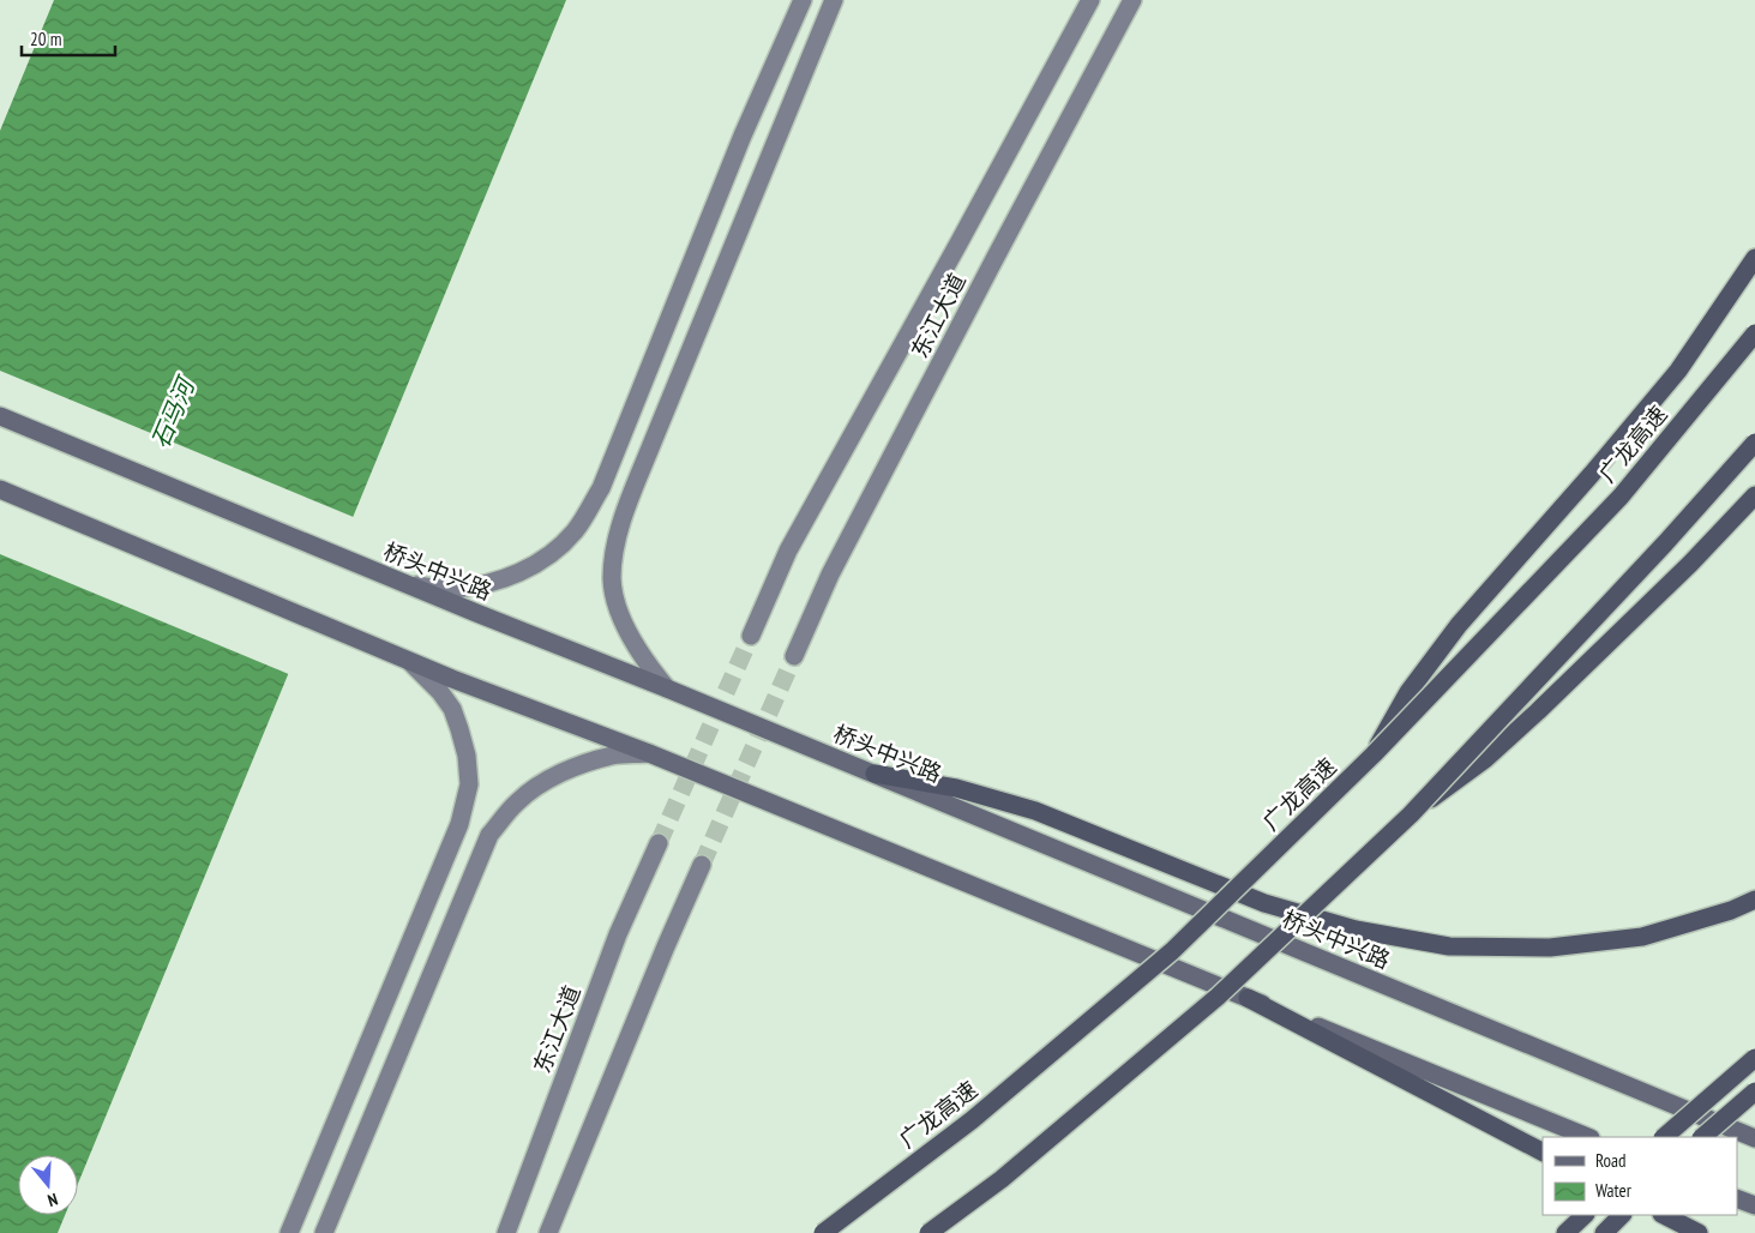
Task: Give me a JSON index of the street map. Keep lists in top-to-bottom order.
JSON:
{
  "streets": {
    "highway": ["广龙高速"],
    "main road": ["东江大道", "桥头中兴路"]
  },
  "water": ["石马河"],
  "legend": ["Road", "Water"],
  "scale_bar": "20 m",
  "north": "bottom"
}
